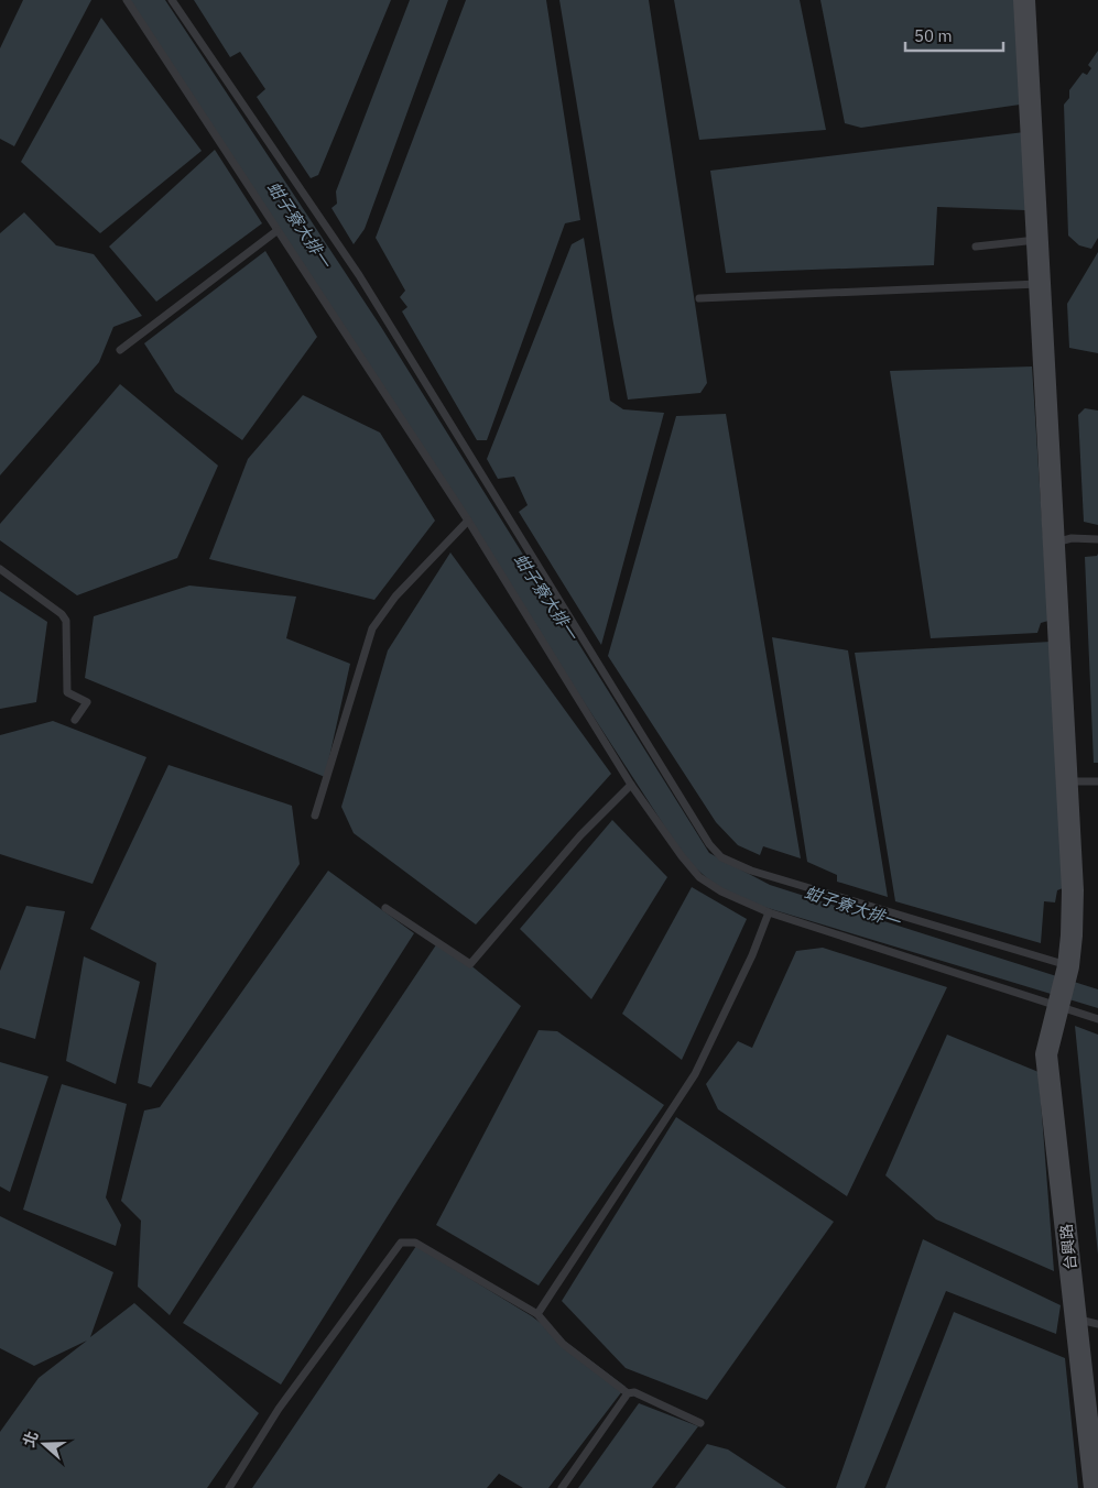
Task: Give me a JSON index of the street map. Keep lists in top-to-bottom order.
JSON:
{
  "streets": {
    "street": ["台興路"]
  },
  "water": ["蚶子寮大排一"],
  "scale_bar": "50 m",
  "north": "left"
}
